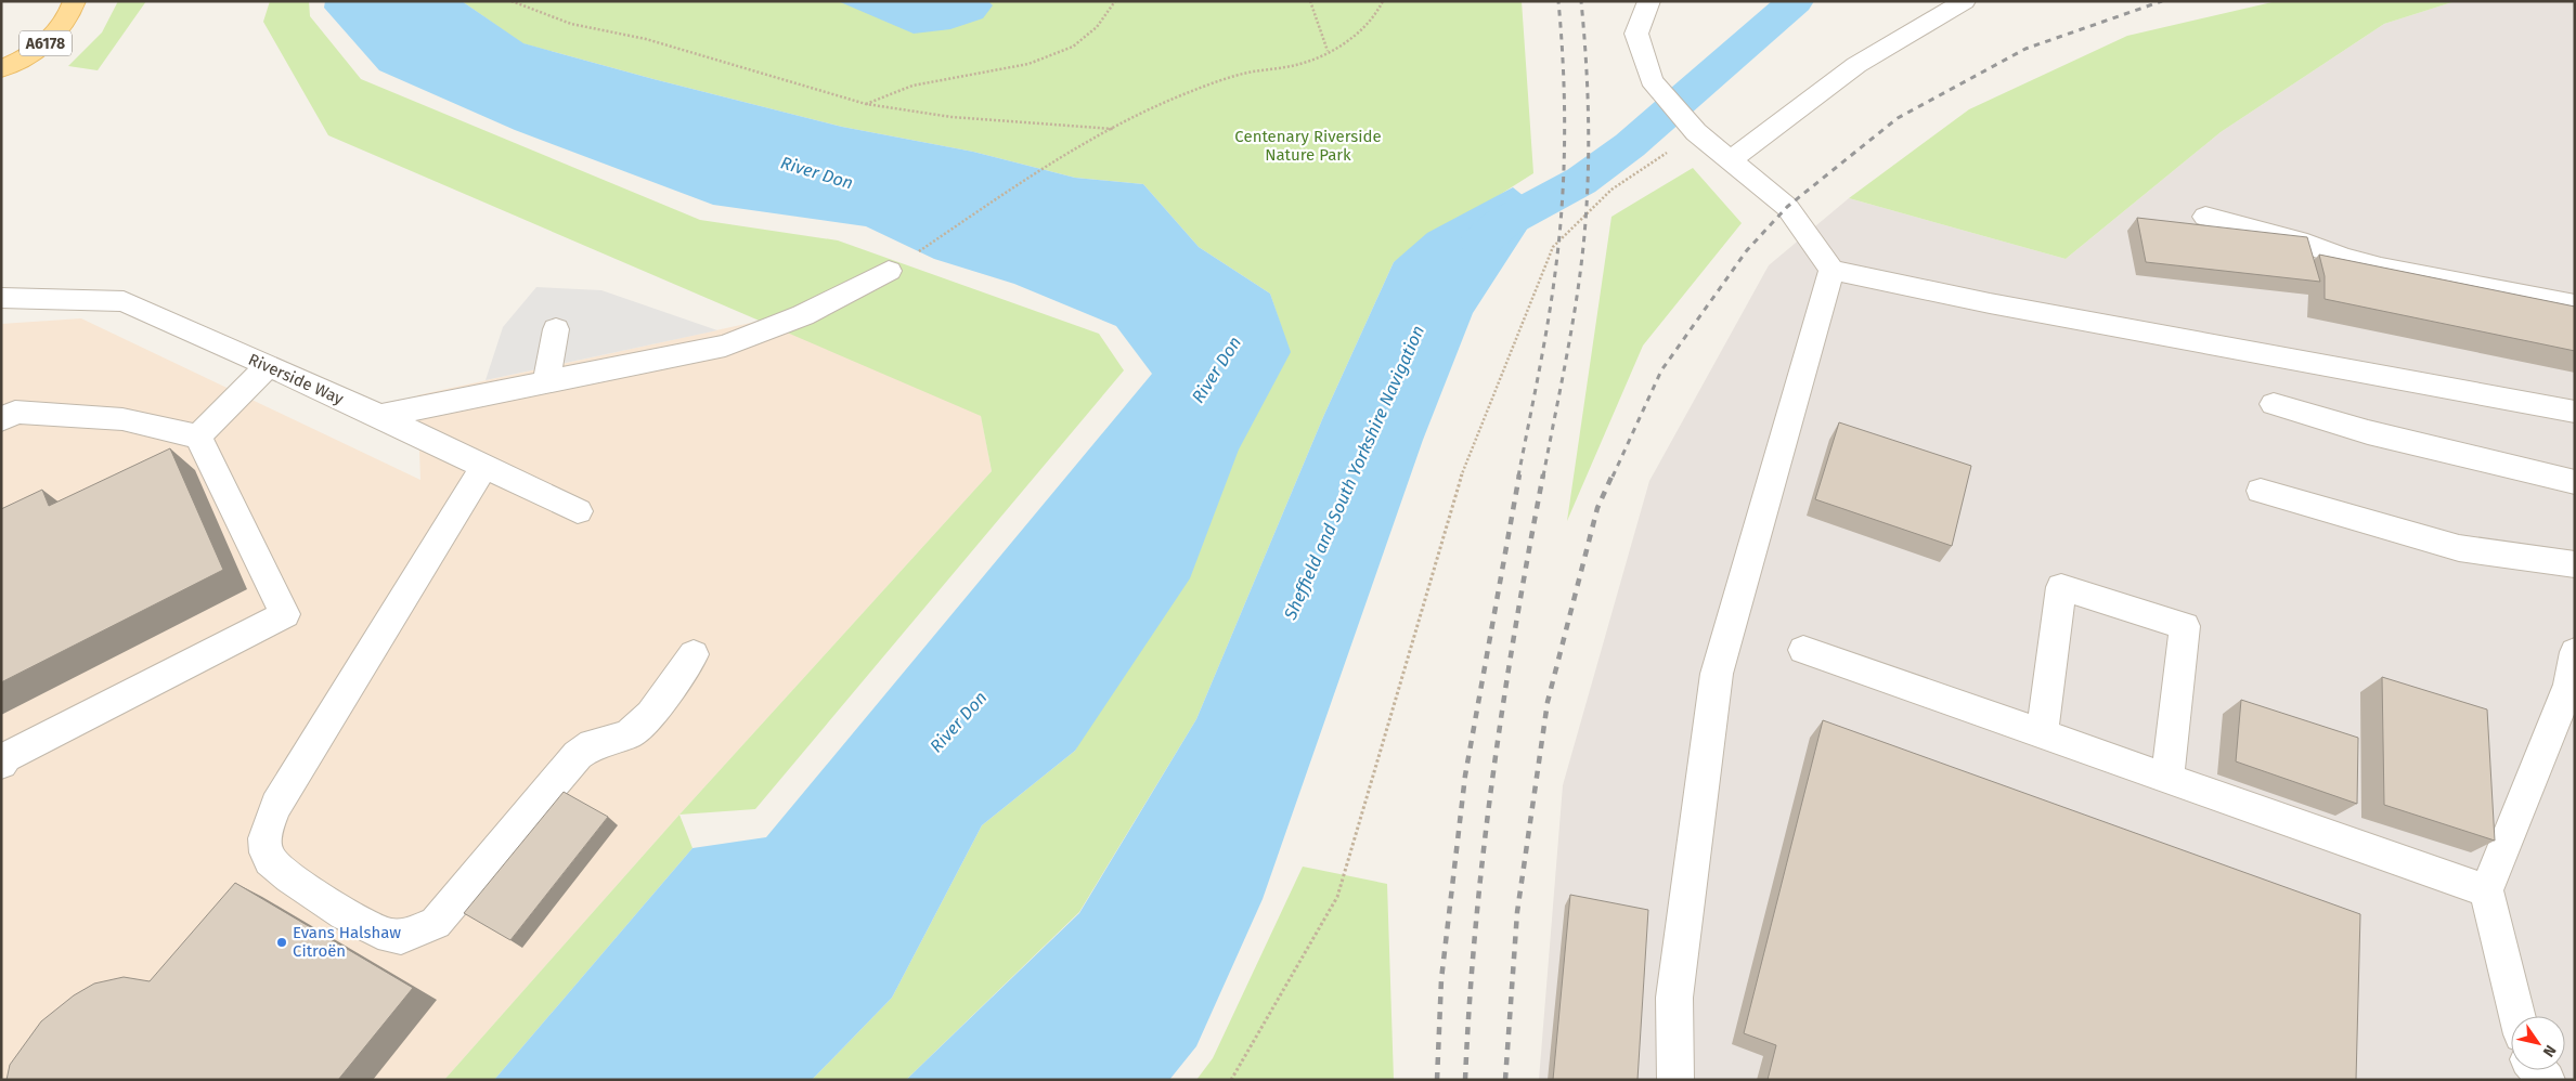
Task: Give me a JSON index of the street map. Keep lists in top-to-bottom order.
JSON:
{
  "streets": {
    "main road": ["A6178"],
    "street": ["Riverside Way"]
  },
  "water": ["River Don", "Sheffield and South Yorkshire Navigation"],
  "parks": ["Centenary Riverside Nature Park"],
  "places": ["Evans Halshaw Citroën"],
  "north": "bottom right"
}
